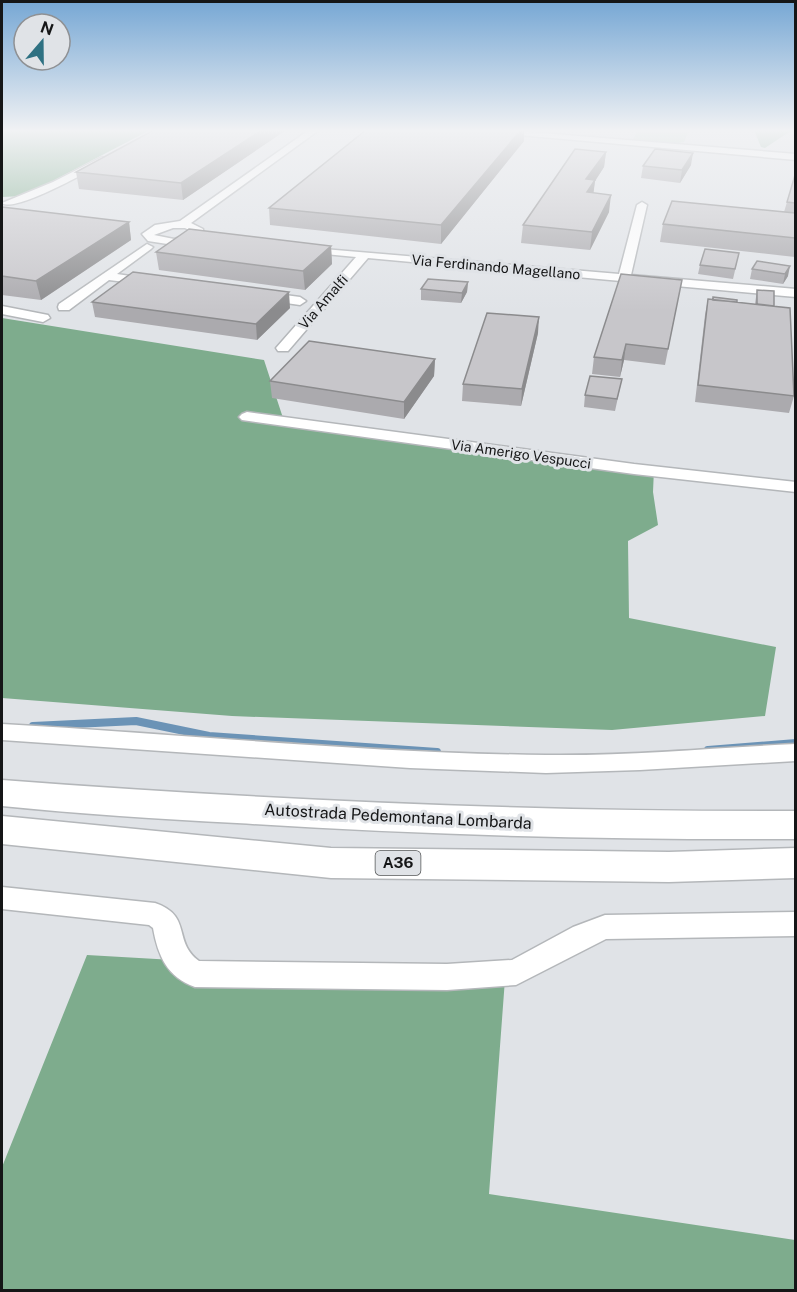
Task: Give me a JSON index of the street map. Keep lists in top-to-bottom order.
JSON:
{
  "streets": {
    "highway": ["Autostrada Pedemontana Lombarda", "A36"],
    "street": ["Via Ferdinando Magellano", "Via Amalfi", "Via Amerigo Vespucci"]
  },
  "crossings": [
    ["Via Ferdinando Magellano", "Via Amalfi"]
  ],
  "north": "top"
}
